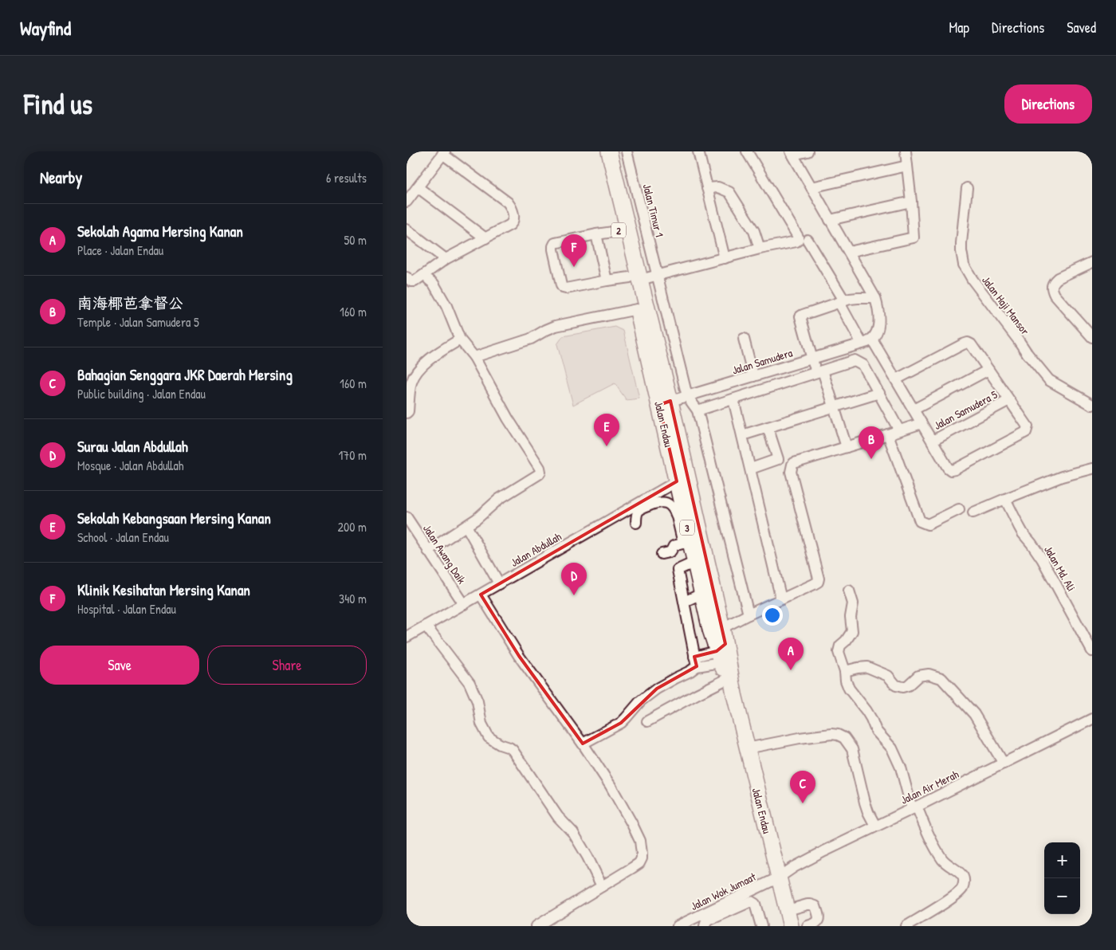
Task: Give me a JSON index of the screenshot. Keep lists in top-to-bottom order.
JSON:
{
  "streets": {
    "highway": ["2", "Jalan Endau", "3"],
    "street": [
      "Jalan Timur 1",
      "Jalan Haji Mansor",
      "Jalan Samudera",
      "Jalan Samudera 5",
      "Jalan Abdullah",
      "Jalan Awang Daik",
      "Jalan Md. Ali",
      "Jalan Air Merah",
      "Jalan Wok Jumaat"
    ]
  },
  "crossings": [
    ["Jalan Timur 1", "Jalan Samudera"],
    ["Jalan Samudera", "Jalan Endau"],
    ["Jalan Endau", "Jalan Abdullah"],
    ["Jalan Endau", "Jalan Air Merah"],
    ["Jalan Endau", "Jalan Wok Jumaat"],
    ["Jalan Abdullah", "Jalan Awang Daik"],
    ["Jalan Air Merah", "Jalan Wok Jumaat"]
  ],
  "page": {
    "header": "Wayfind",
    "nav": ["Map", "Directions", "Saved"],
    "buttons": [
      "Directions",
      ["Save", "Share"]
    ],
    "title": "Find us",
    "heading": ["Nearby", "6 results"],
    "list": [
      {
        "mark": "A",
        "name": "Sekolah Agama Mersing Kanan",
        "note": "Place · Jalan Endau",
        "value": "50 m"
      },
      {
        "mark": "B",
        "name": "南海椰芭拿督公",
        "note": "Temple · Jalan Samudera 5",
        "value": "160 m"
      },
      {
        "mark": "C",
        "name": "Bahagian Senggara JKR Daerah Mersing",
        "note": "Public building · Jalan Endau",
        "value": "160 m"
      },
      {
        "mark": "D",
        "name": "Surau Jalan Abdullah",
        "note": "Mosque · Jalan Abdullah",
        "value": "170 m"
      },
      {
        "mark": "E",
        "name": "Sekolah Kebangsaan Mersing Kanan",
        "note": "School · Jalan Endau",
        "value": "200 m"
      },
      {
        "mark": "F",
        "name": "Klinik Kesihatan Mersing Kanan",
        "note": "Hospital · Jalan Endau",
        "value": "340 m"
      }
    ],
    "pins": [
      "F",
      "E",
      "B",
      "D",
      "A",
      "C"
    ],
    "map_buttons": ["+", "−"]
  }
}
